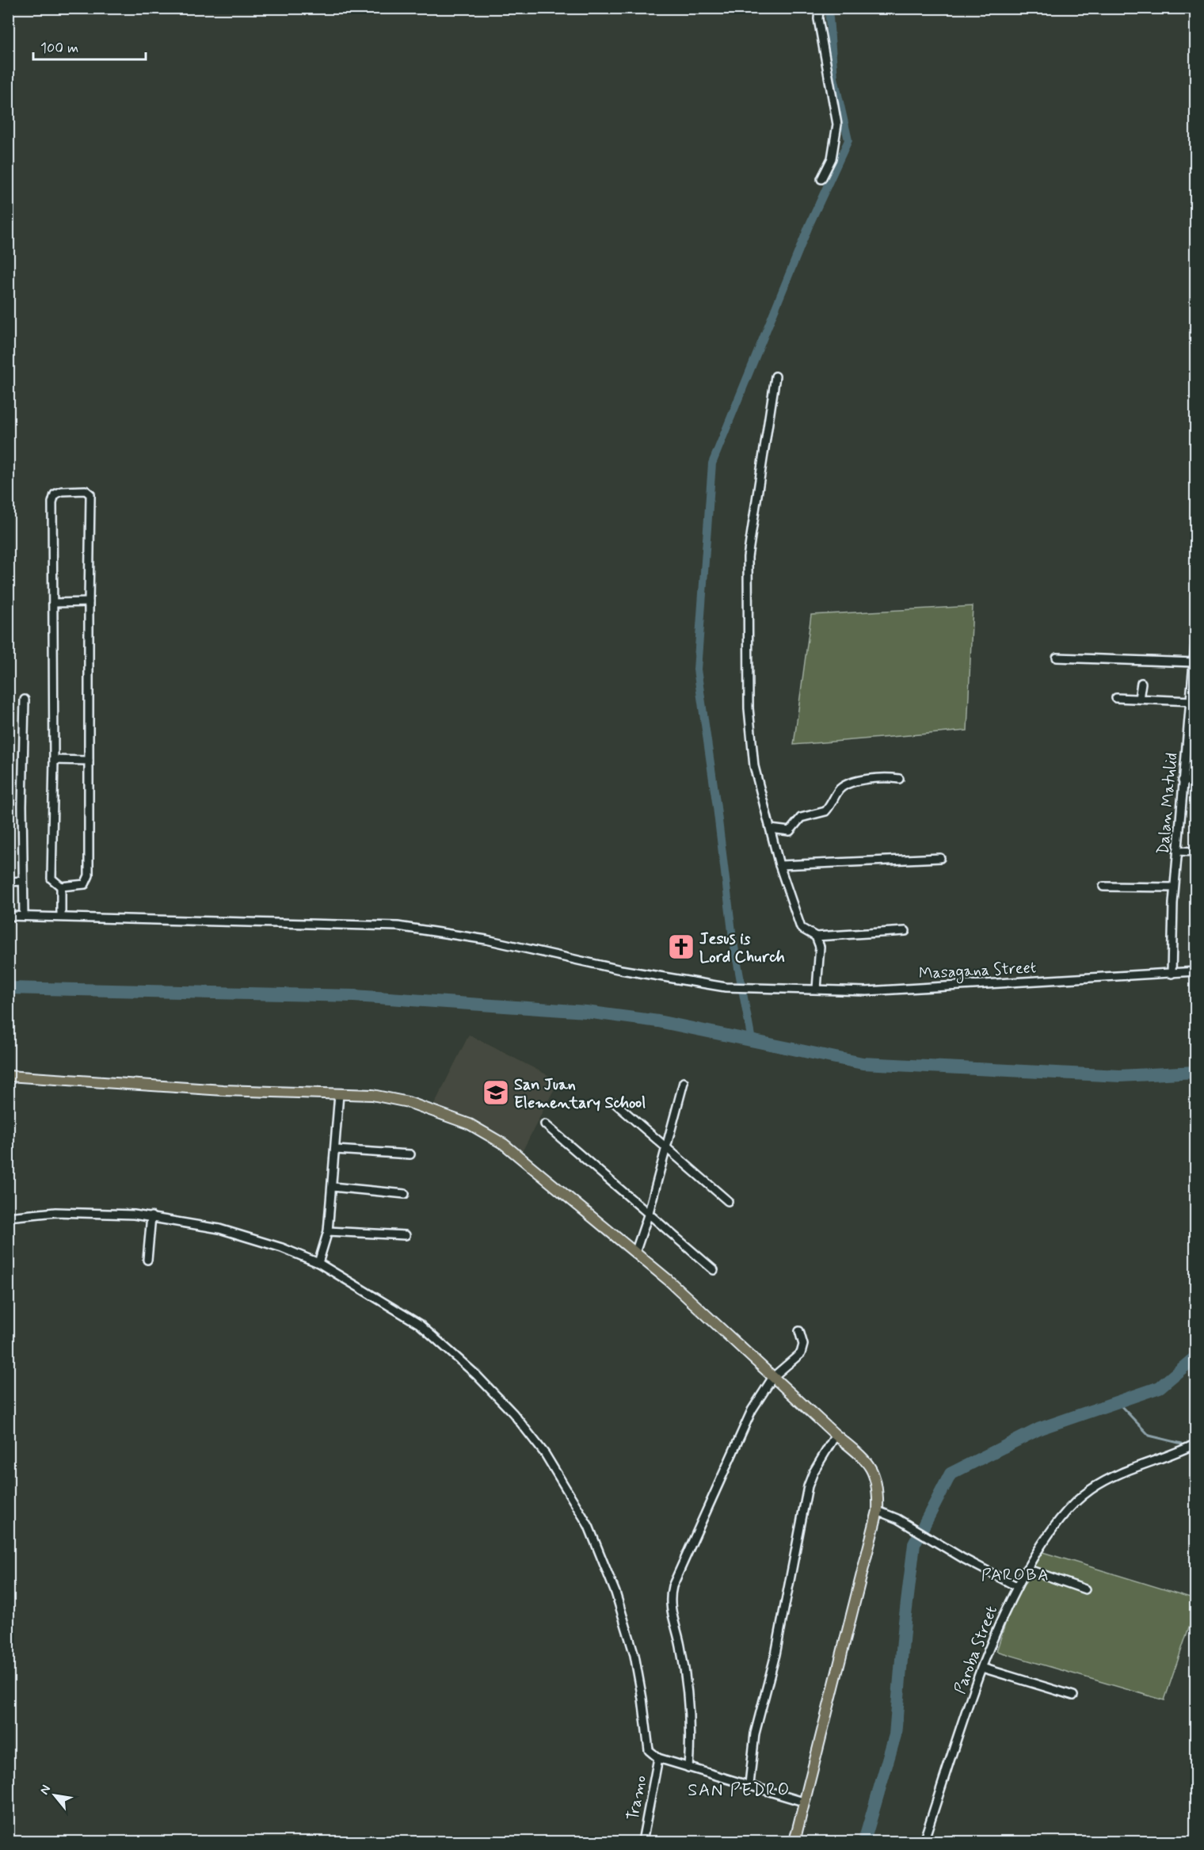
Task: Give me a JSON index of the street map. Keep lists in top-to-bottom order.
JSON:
{
  "streets": {
    "street": [
      "Dalan Matulid",
      "Masagana Street",
      "Paroba Street",
      "Tramo"
    ]
  },
  "crossings": [
    ["Dalan Matulid", "Masagana Street"]
  ],
  "districts": ["PAROBA", "SAN PEDRO"],
  "places": {
    "church": ["Jesus is Lord Church"],
    "school or university": ["San Juan Elementary School"]
  },
  "scale_bar": "100 m",
  "north": "top left"
}
